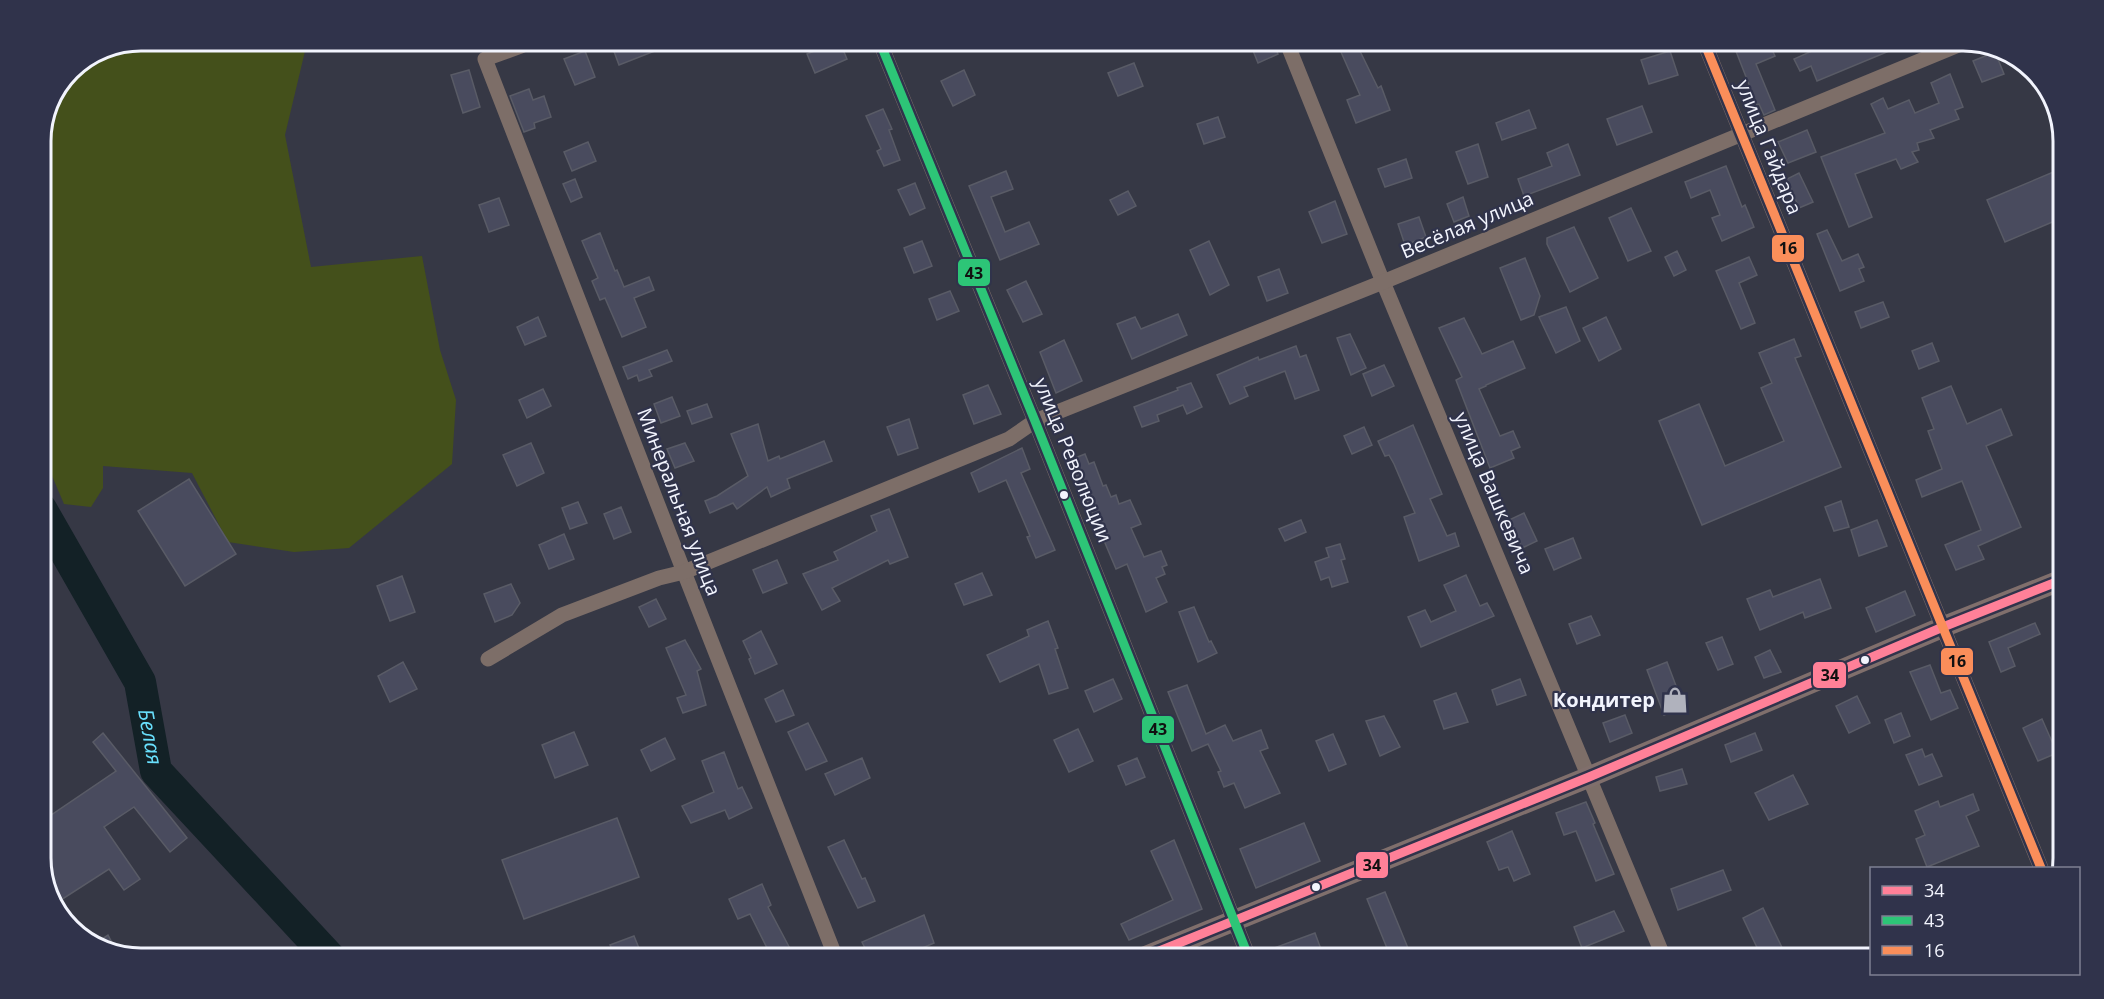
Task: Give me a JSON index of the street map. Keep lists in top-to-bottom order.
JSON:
{
  "streets": {
    "street": [
      "улица Гайдара",
      "Весёлая улица",
      "улица Революции",
      "улица Вашкевича",
      "Минеральная улица"
    ]
  },
  "crossings": [
    ["улица Гайдара", "Весёлая улица"],
    ["Весёлая улица", "улица Революции"],
    ["Весёлая улица", "улица Вашкевича"],
    ["Весёлая улица", "Минеральная улица"]
  ],
  "water": ["Белая"],
  "places": {
    "shop": ["Кондитер"]
  },
  "lines": ["transit line 43", "transit line 16", "transit line 34"],
  "legend": ["34", "43", "16"]
}
